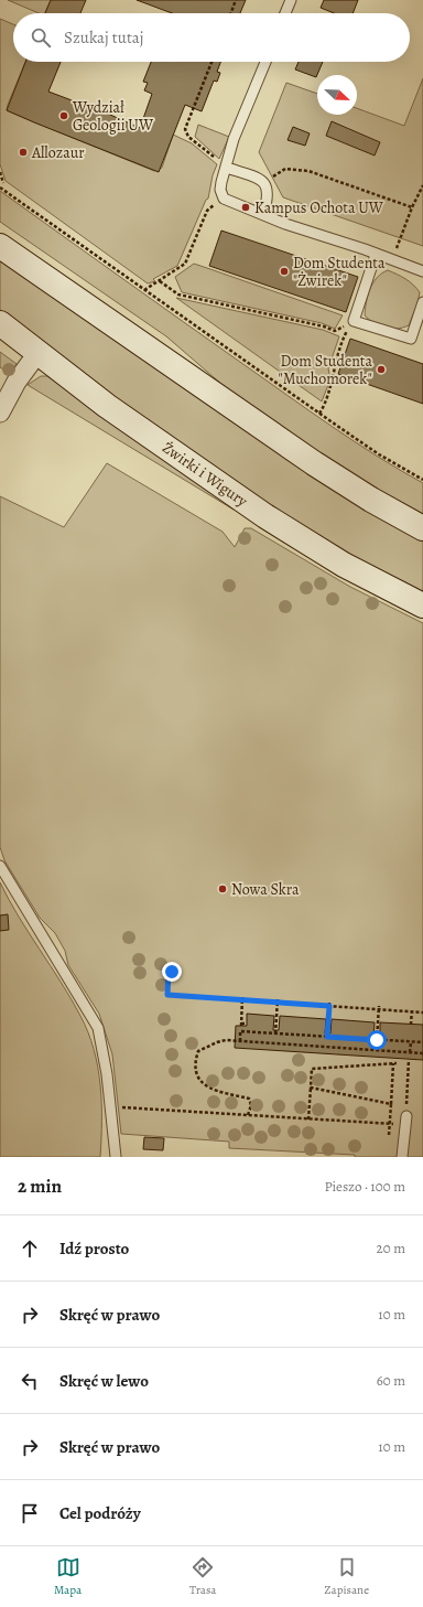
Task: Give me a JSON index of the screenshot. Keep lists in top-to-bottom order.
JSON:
{
  "streets": {
    "main road": ["Żwirki i Wigury"]
  },
  "places": [
    "Wydział Geologii UW",
    "Allozaur",
    "Kampus Ochota UW",
    "Dom Studenta \"Żwirek\"",
    "Dom Studenta \"Muchomorek\"",
    "Nowa Skra"
  ],
  "north": "bottom right",
  "page": {
    "search": "Szukaj tutaj",
    "heading": ["2 min", "Pieszo · 100 m"],
    "list": [
      ["Idź prosto", "20 m"],
      ["Skręć w prawo", "10 m"],
      ["Skręć w lewo", "60 m"],
      ["Skręć w prawo", "10 m"],
      "Cel podróży"
    ],
    "nav": ["Mapa", "Trasa", "Zapisane"]
  }
}
